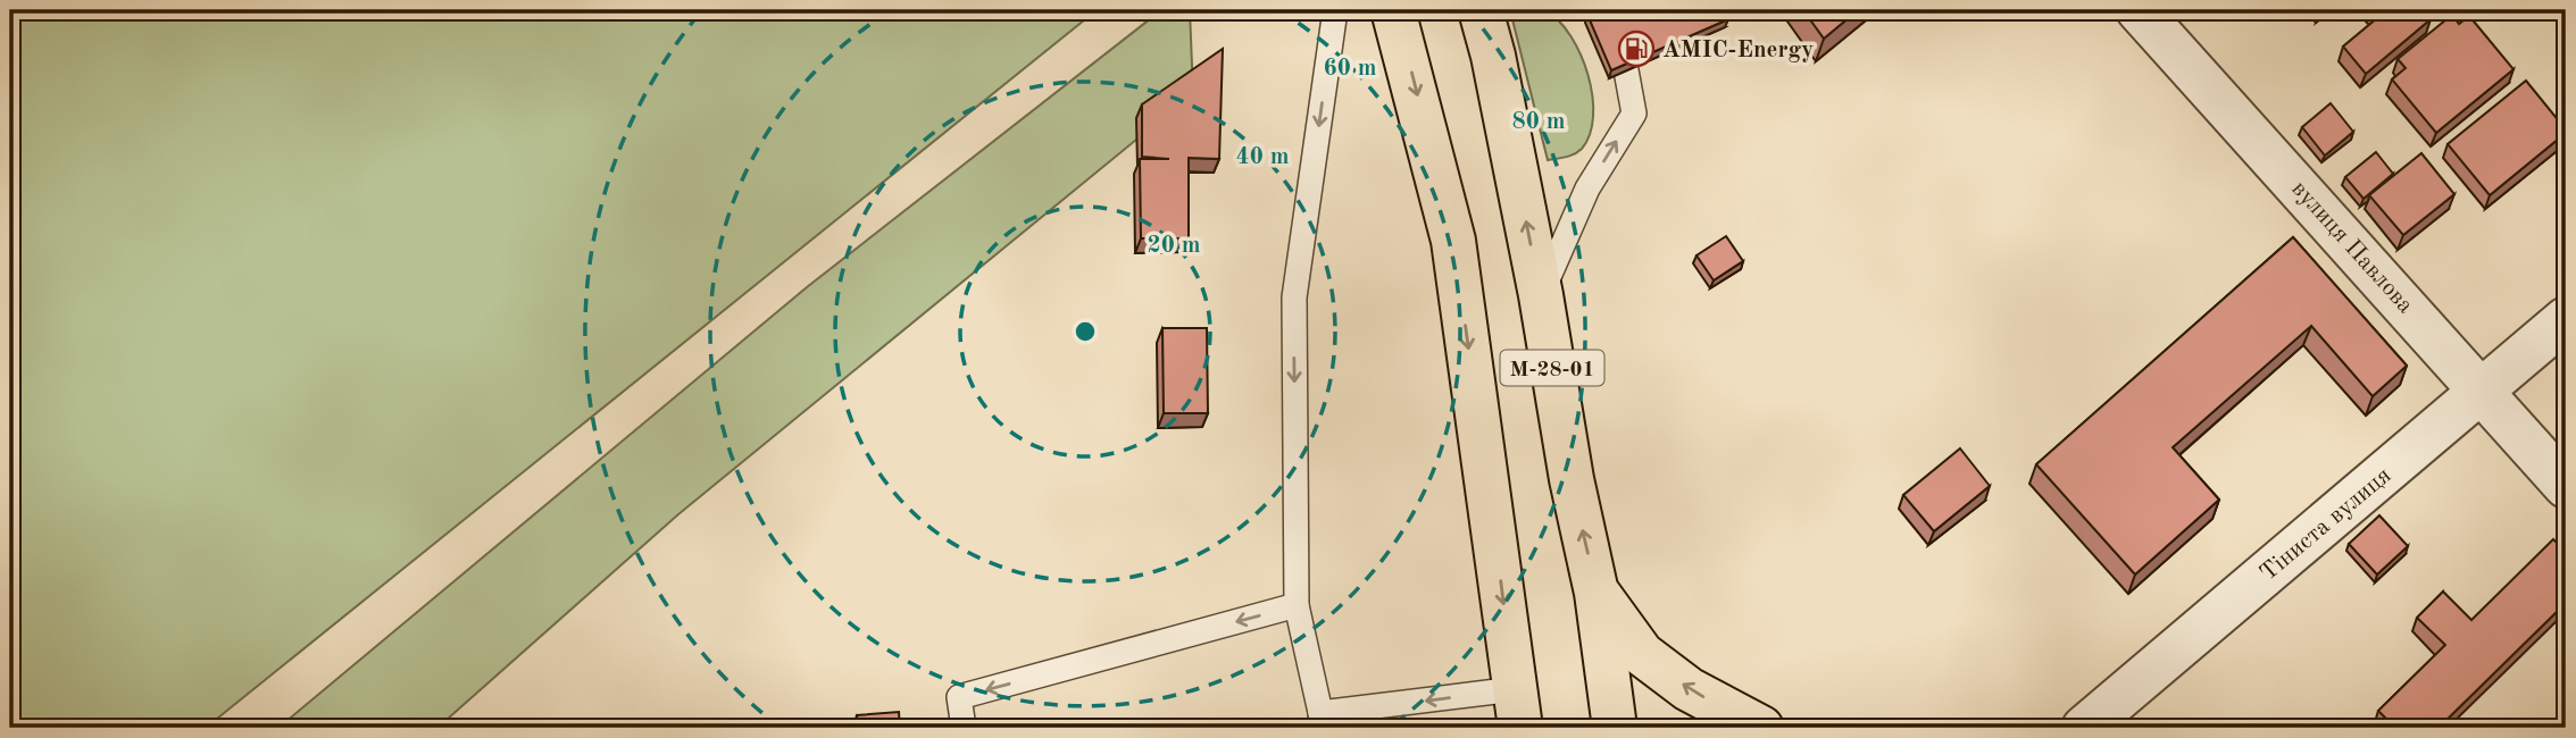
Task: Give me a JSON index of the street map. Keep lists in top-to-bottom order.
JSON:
{
  "streets": {
    "highway": ["М-28-01"],
    "street": ["вулиця Павлова", "Тіниста вулиця"]
  },
  "crossings": [
    ["вулиця Павлова", "Тіниста вулиця"]
  ],
  "places": {
    "fuel station": ["AMIC-Energy"]
  },
  "rings": [
    "60 m",
    "80 m",
    "40 m",
    "20 m"
  ]
}
